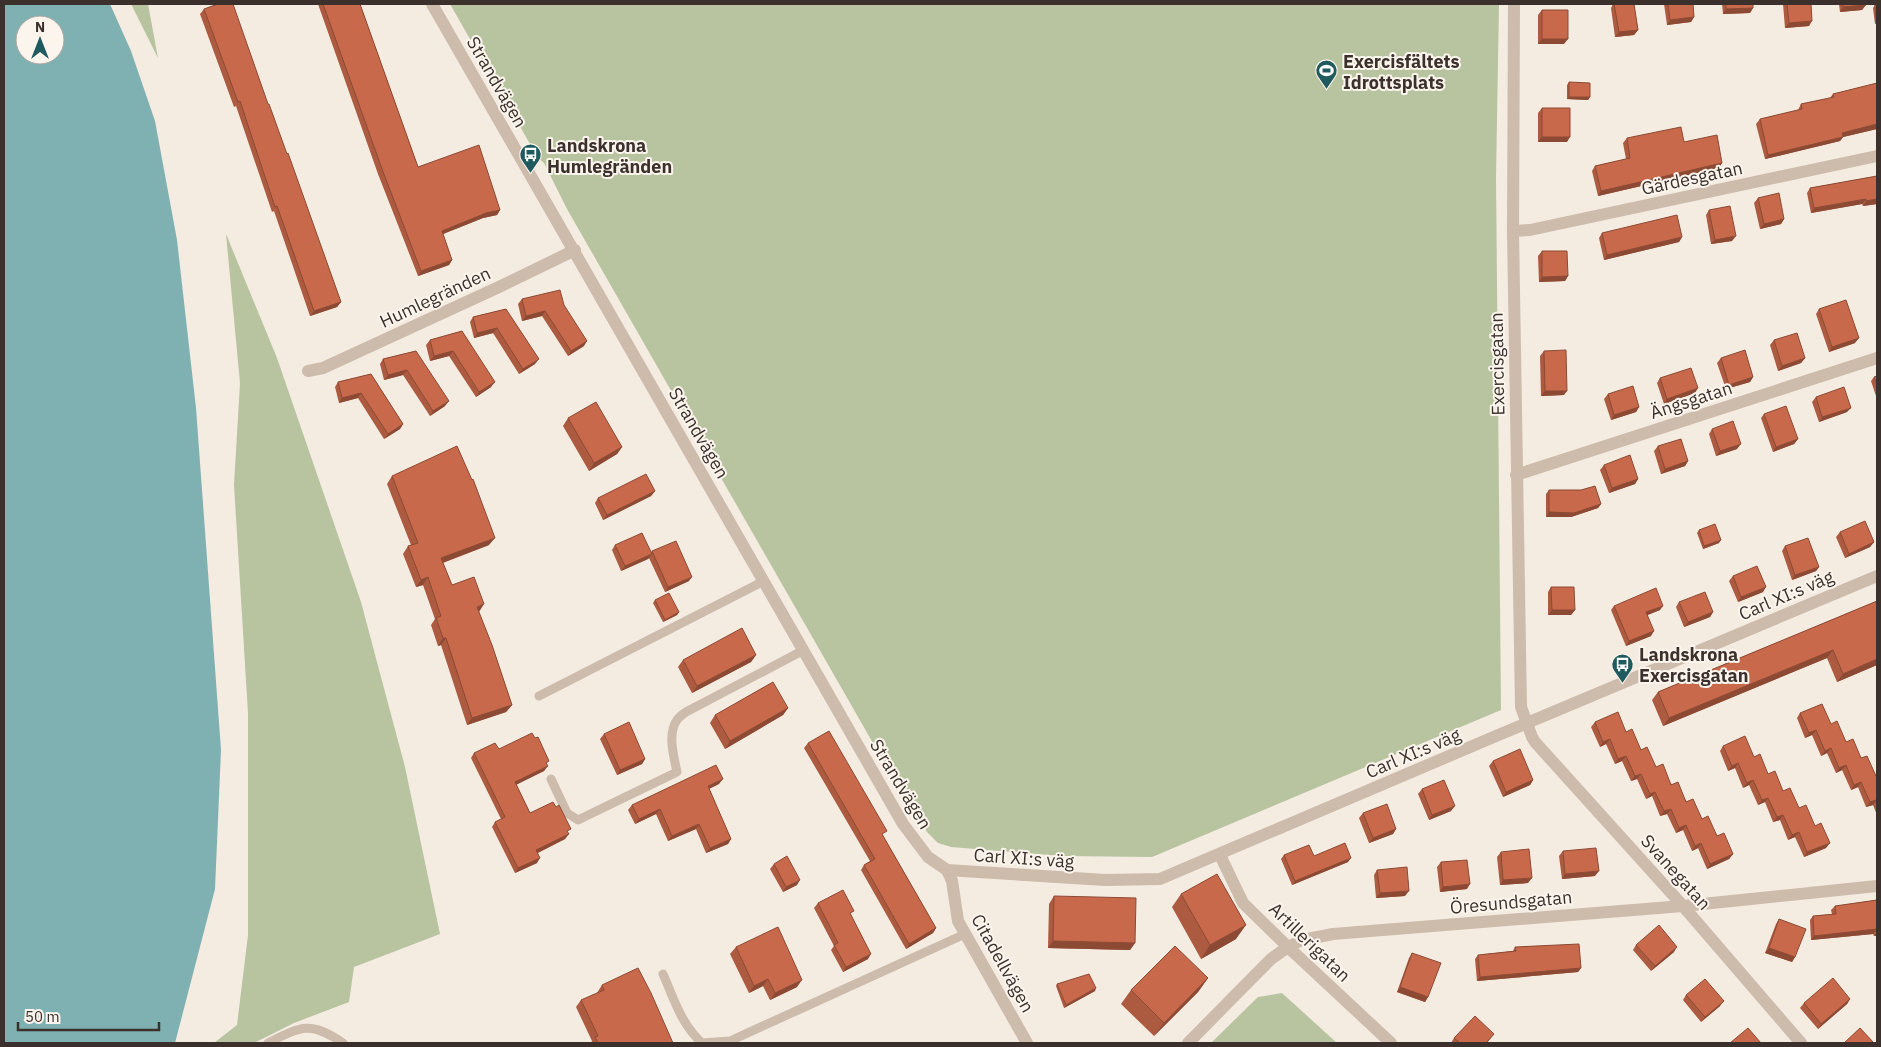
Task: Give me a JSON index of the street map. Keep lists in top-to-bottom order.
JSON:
{
  "streets": {
    "street": [
      "Strandvägen",
      "Gärdesgatan",
      "Humlegränden",
      "Exercisgatan",
      "Ängsgatan",
      "Carl XI:s väg",
      "Svanegatan",
      "Öresundsgatan",
      "Artillerigatan",
      "Citadellvägen"
    ]
  },
  "crossings": [
    ["Strandvägen", "Humlegränden"],
    ["Strandvägen", "Carl XI:s väg"],
    ["Strandvägen", "Citadellvägen"],
    ["Gärdesgatan", "Exercisgatan"],
    ["Exercisgatan", "Ängsgatan"],
    ["Exercisgatan", "Carl XI:s väg"],
    ["Exercisgatan", "Svanegatan"],
    ["Carl XI:s väg", "Svanegatan"],
    ["Carl XI:s väg", "Artillerigatan"],
    ["Carl XI:s väg", "Citadellvägen"],
    ["Svanegatan", "Öresundsgatan"],
    ["Öresundsgatan", "Artillerigatan"]
  ],
  "places": {
    "sports": ["Exercisfältets Idrottsplats"],
    "bus stop": ["Landskrona Humlegränden", "Landskrona Exercisgatan"]
  },
  "scale_bar": "50 m",
  "north": "top"
}
